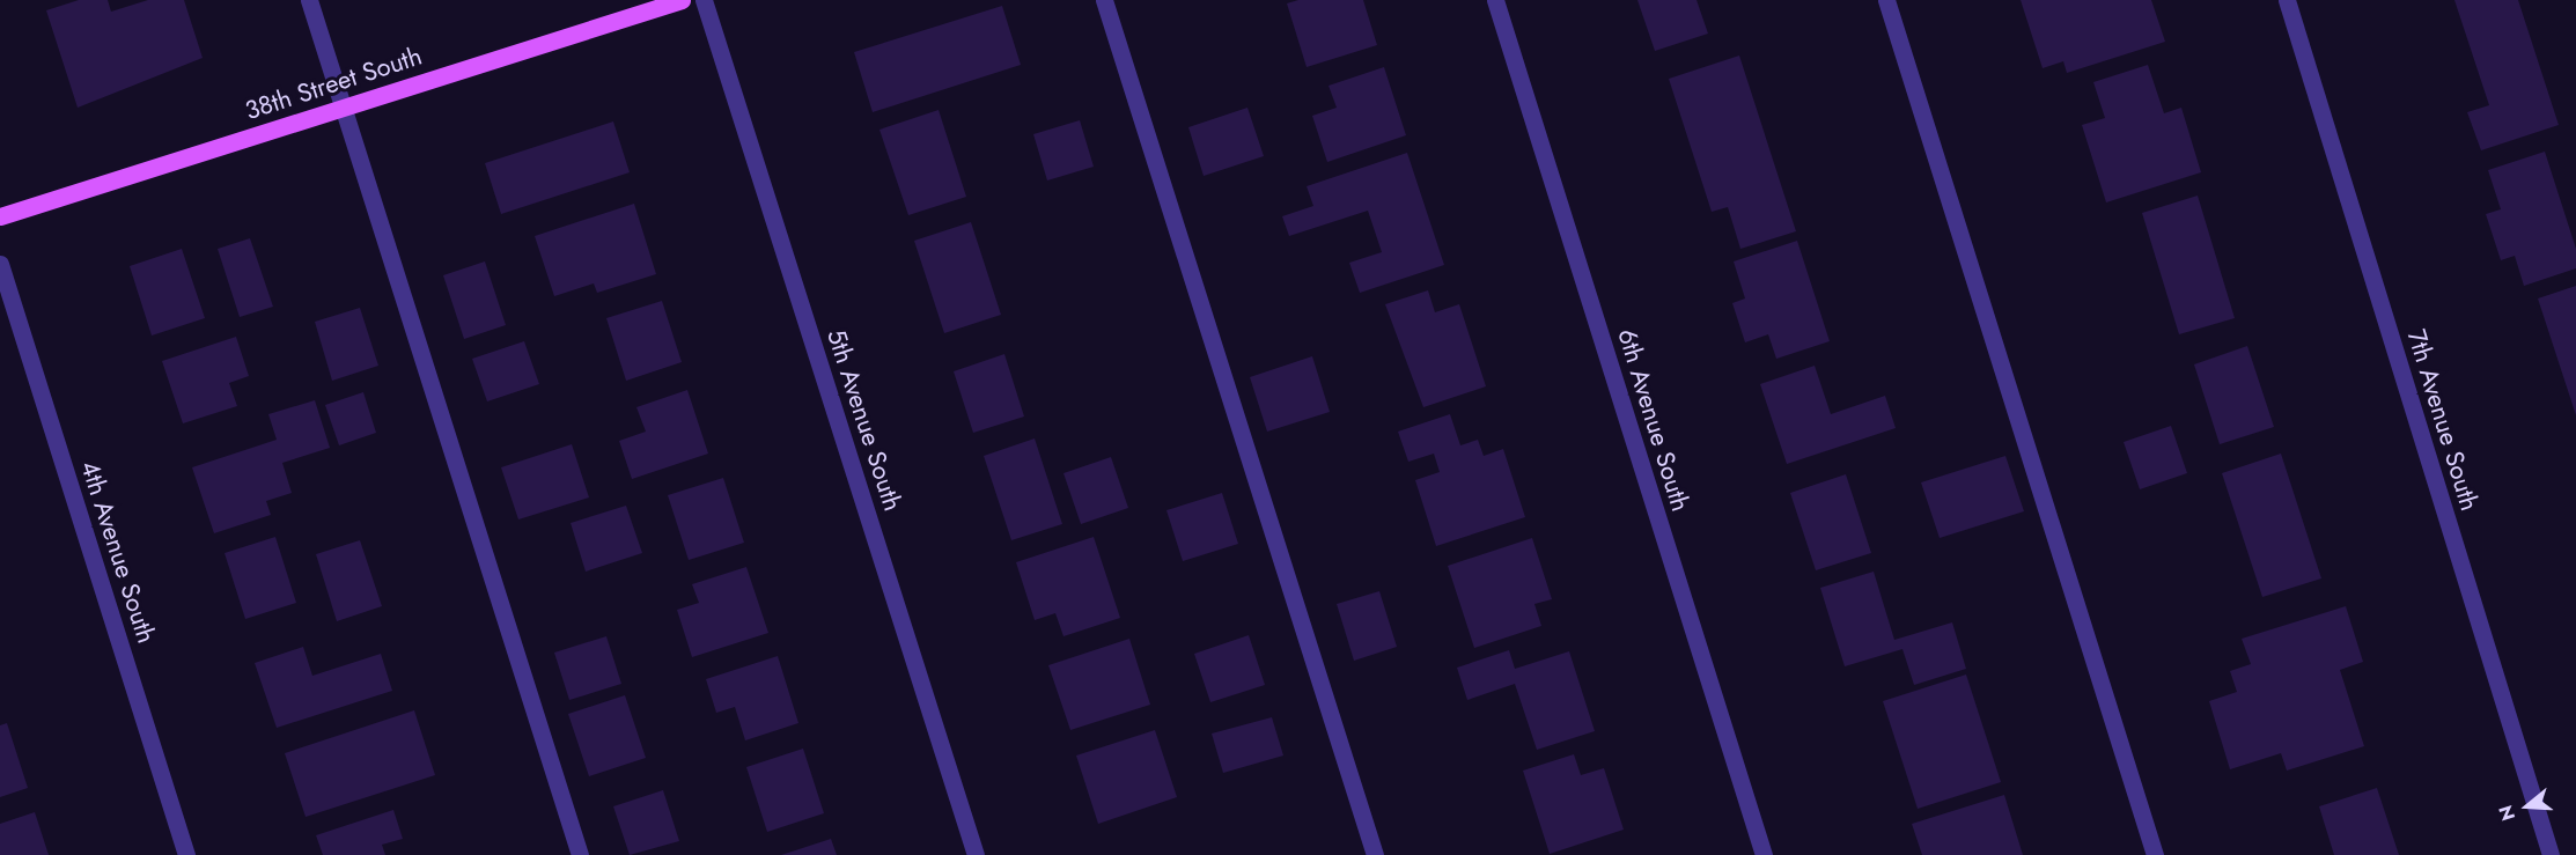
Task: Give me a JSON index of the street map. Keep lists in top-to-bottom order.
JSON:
{
  "streets": {
    "main road": ["38th Street South"],
    "street": [
      "5th Avenue South",
      "6th Avenue South",
      "7th Avenue South",
      "4th Avenue South"
    ]
  },
  "north": "left"
}
